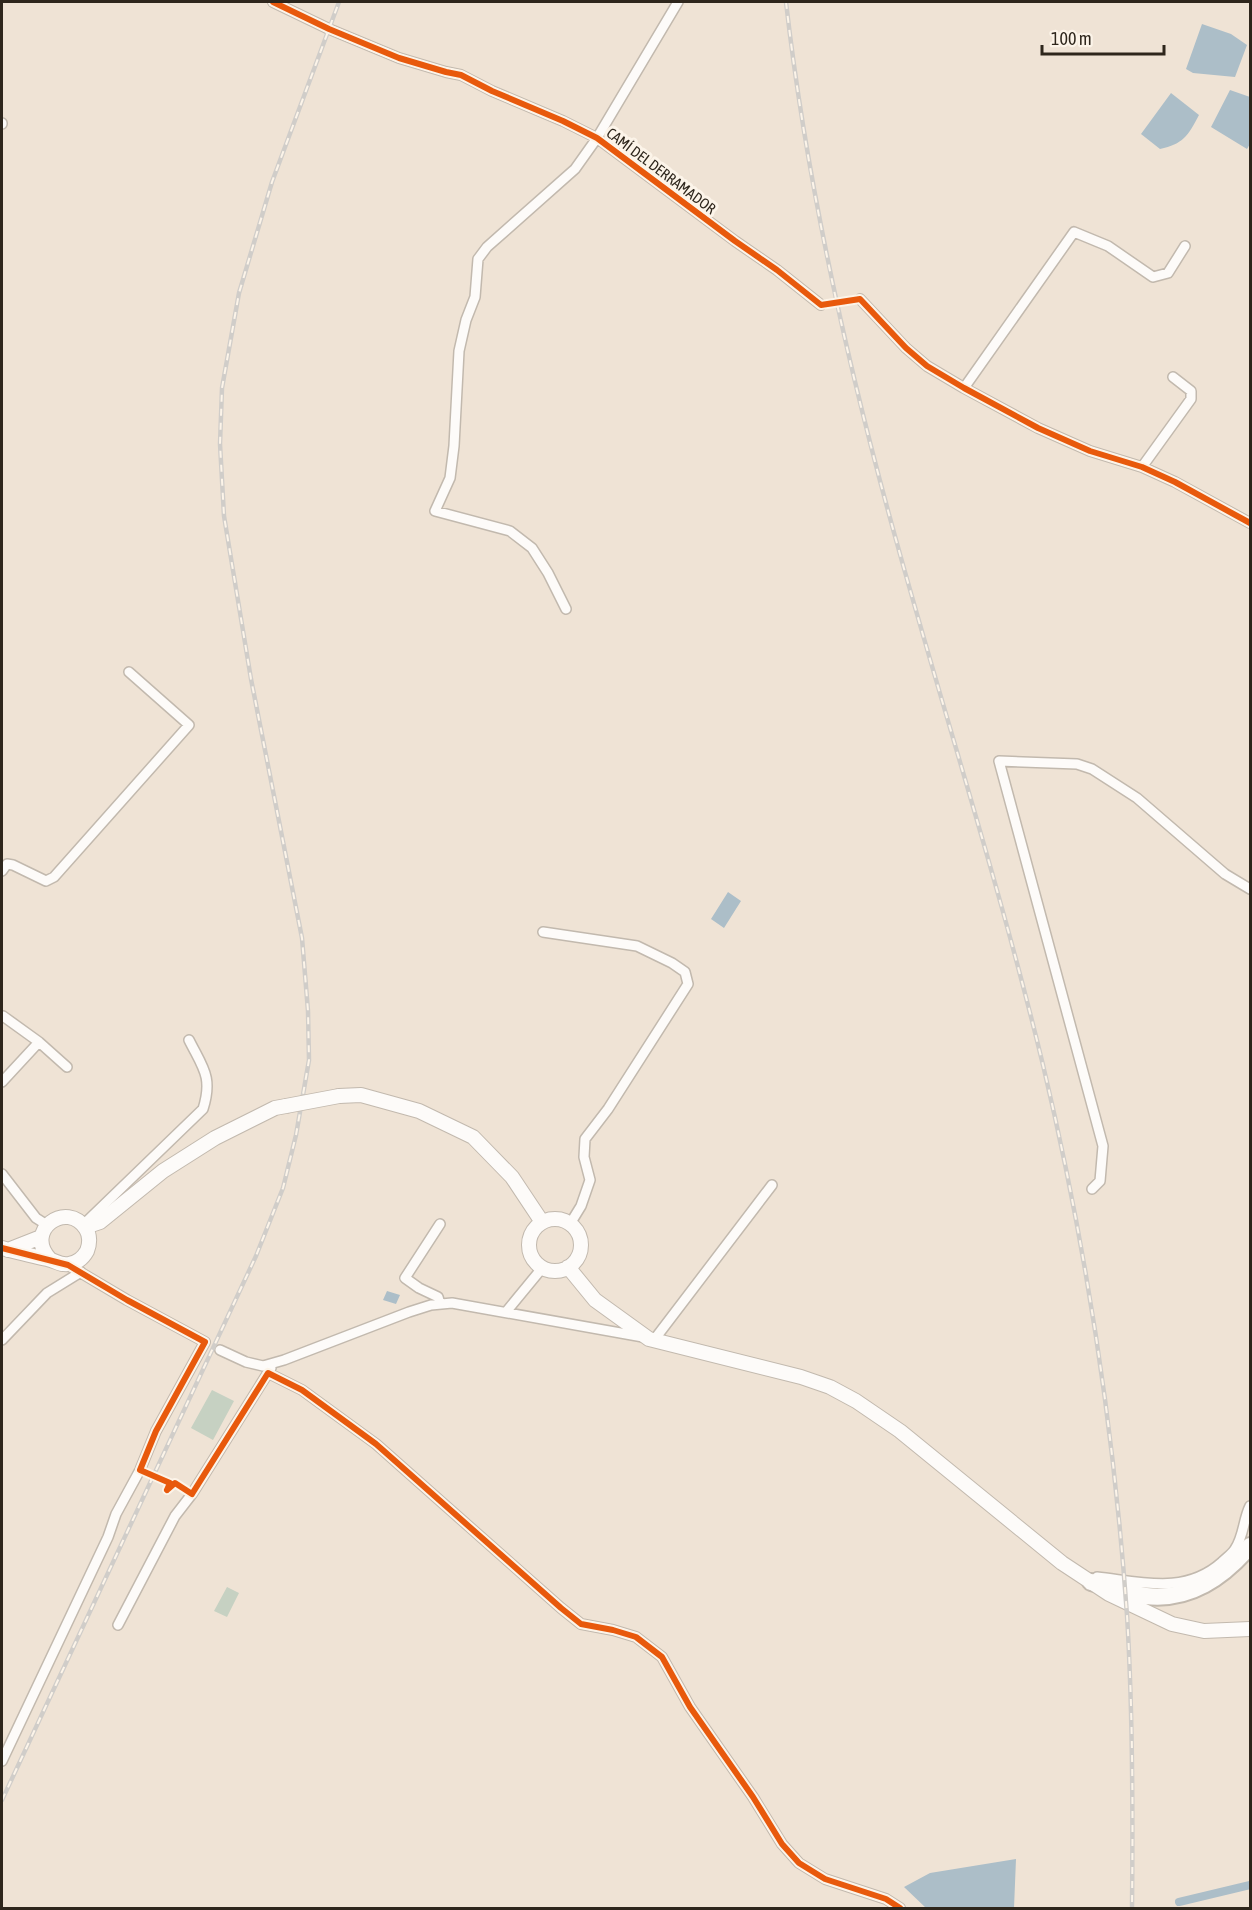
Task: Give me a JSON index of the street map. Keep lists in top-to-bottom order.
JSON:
{
  "streets": {
    "street": ["CAMÍ DEL DERRAMADOR"]
  },
  "scale_bar": "100 m"
}
